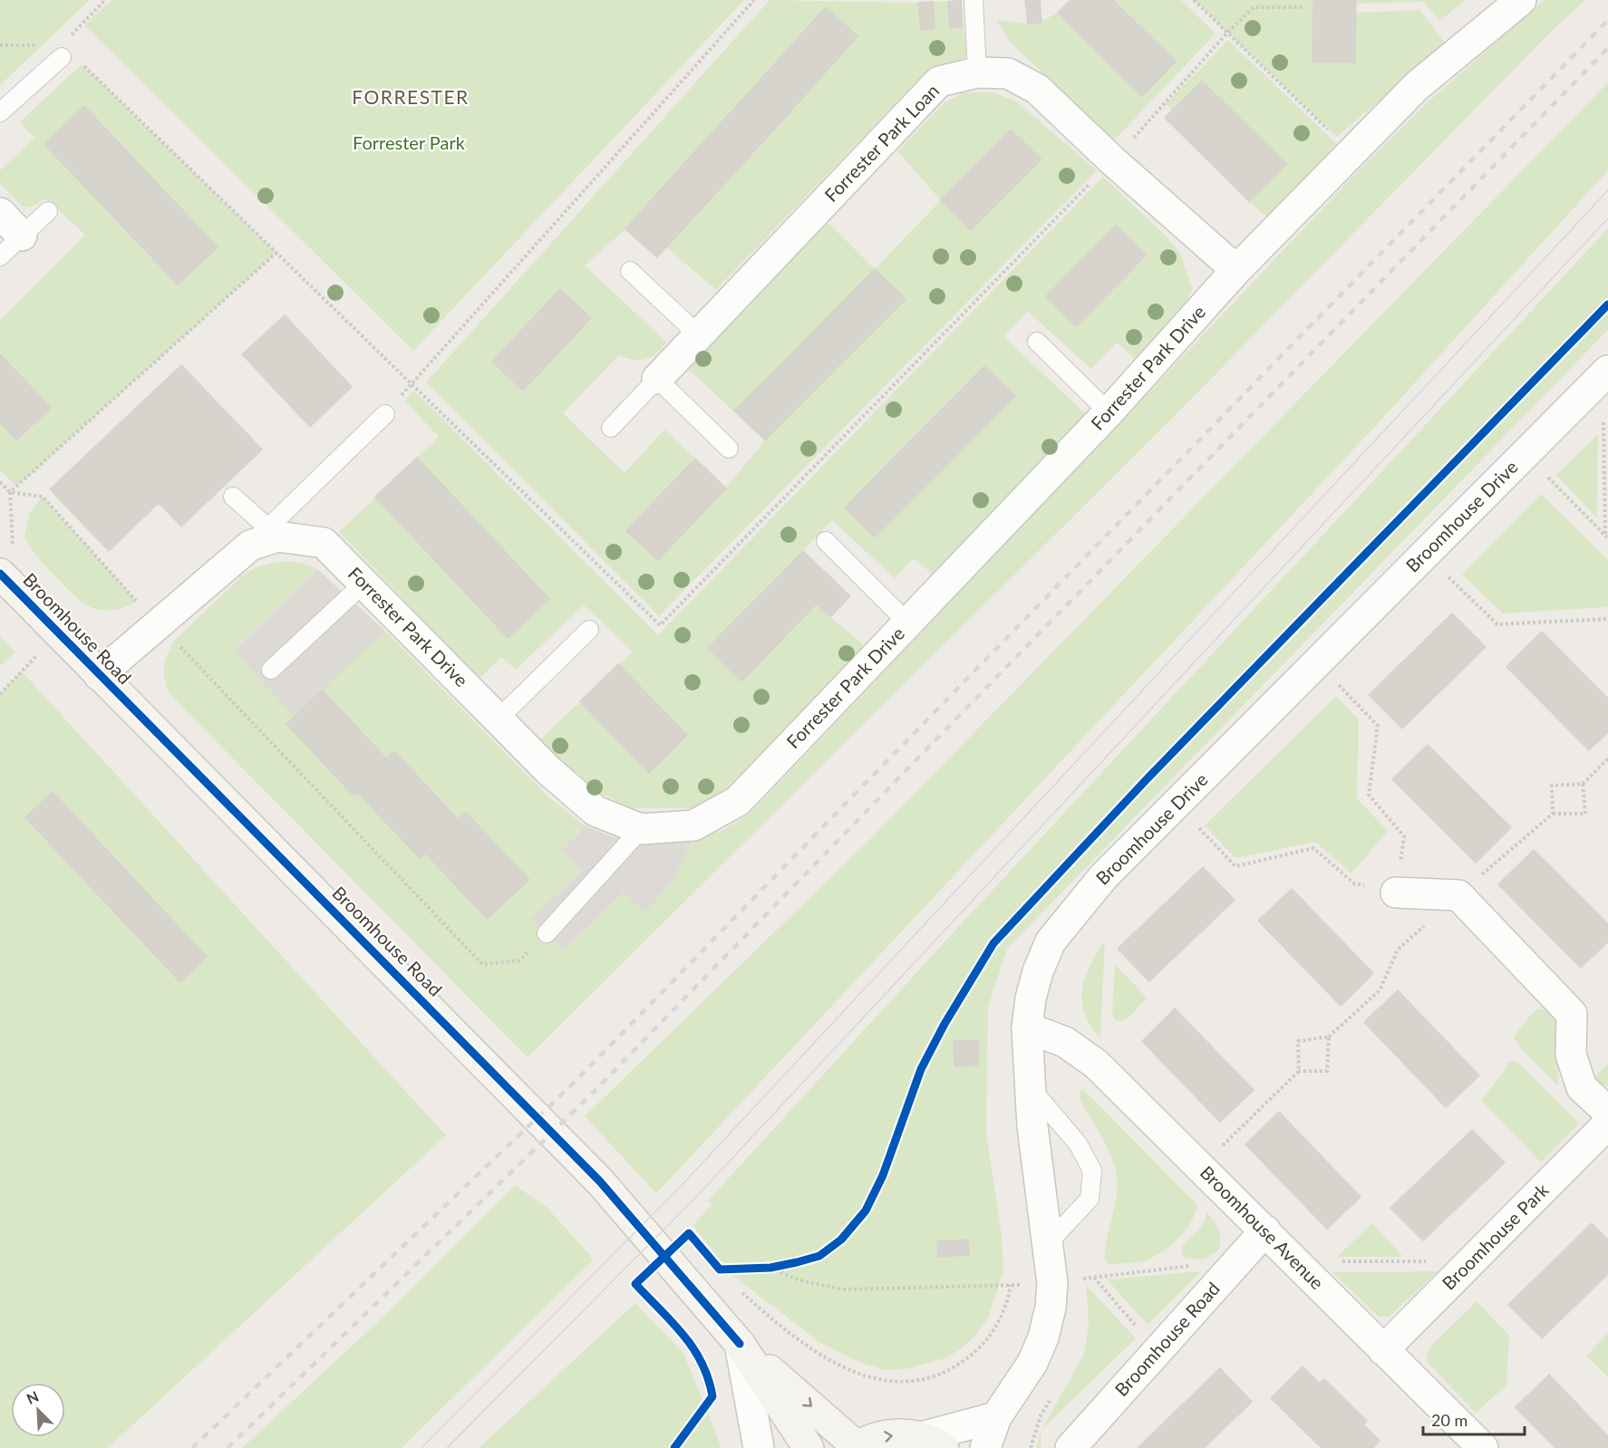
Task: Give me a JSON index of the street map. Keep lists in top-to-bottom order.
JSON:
{
  "streets": {
    "main road": ["Broomhouse Road"],
    "street": [
      "Forrester Park Loan",
      "Forrester Park Drive",
      "Broomhouse Drive",
      "Broomhouse Avenue",
      "Broomhouse Park"
    ]
  },
  "crossings": [
    ["Forrester Park Loan", "Forrester Park Drive"],
    ["Broomhouse Drive", "Broomhouse Avenue"],
    ["Broomhouse Road", "Broomhouse Avenue"],
    ["Broomhouse Avenue", "Broomhouse Park"]
  ],
  "districts": ["FORRESTER"],
  "parks": ["Forrester Park"],
  "scale_bar": "20 m",
  "north": "top left"
}
